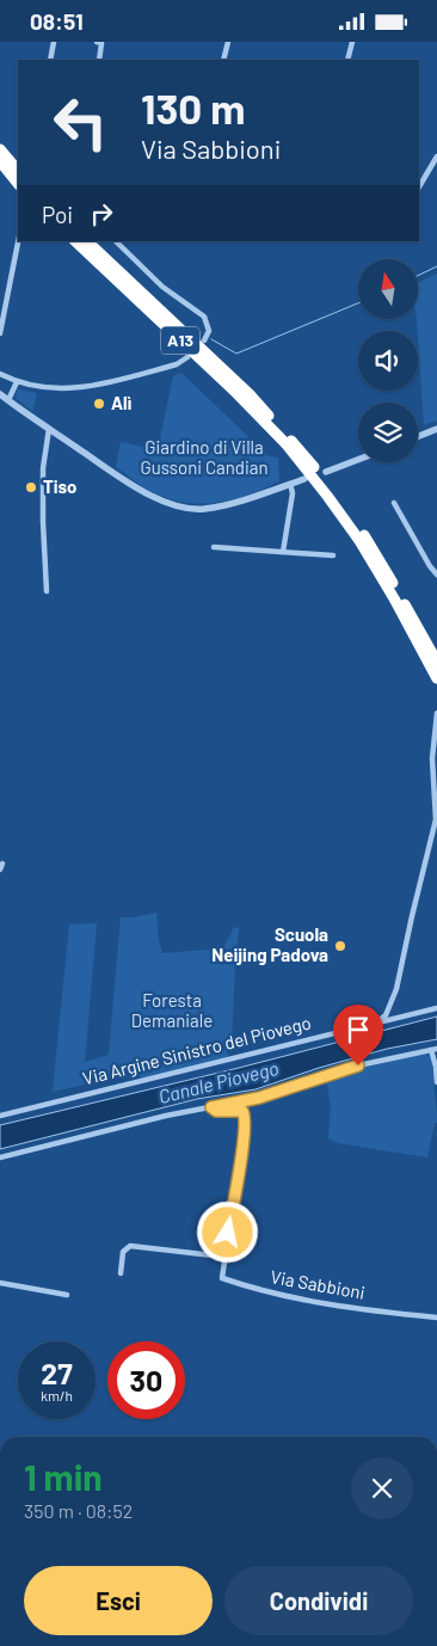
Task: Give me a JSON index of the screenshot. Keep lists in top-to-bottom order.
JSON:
{
  "streets": {
    "highway": ["A13"],
    "street": ["Via Argine Sinistro del Piovego", "Via Sabbioni"]
  },
  "water": ["Canale Piovego"],
  "parks": ["Giardino di Villa Gussoni Candian", "Foresta Demaniale"],
  "places": ["Alì", "Tiso", "Scuola Neijing Padova"],
  "north": "top",
  "page": {
    "status": "08:51",
    "turn": ["130 m", "Via Sabbioni"],
    "then": "Poi",
    "speed": "27 km/h",
    "limit": "30",
    "heading": ["1 min", "350 m · 08:52"],
    "buttons": ["Esci", "Condividi"]
  }
}
